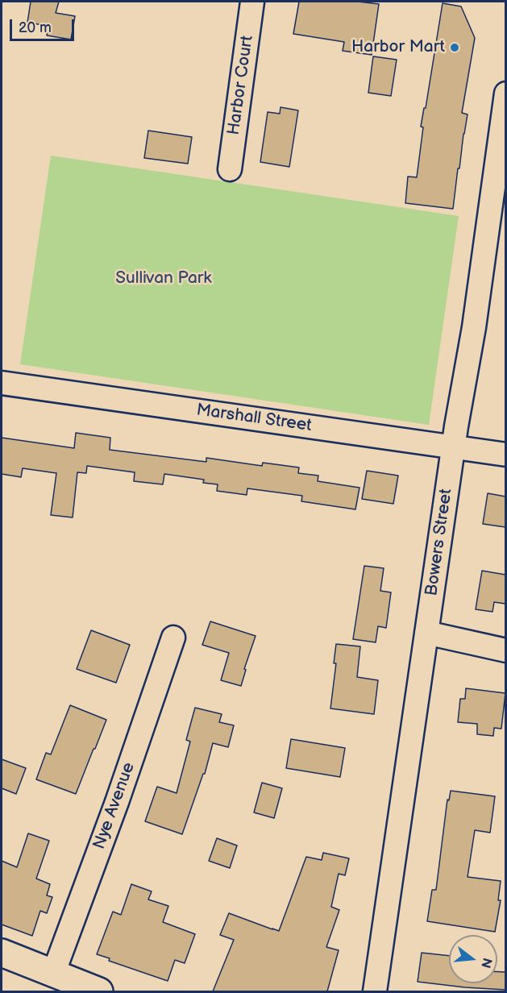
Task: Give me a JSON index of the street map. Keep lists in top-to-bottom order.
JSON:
{
  "streets": {
    "street": [
      "Harbor Court",
      "Marshall Street",
      "Bowers Street",
      "Nye Avenue"
    ]
  },
  "crossings": [
    ["Marshall Street", "Bowers Street"]
  ],
  "parks": ["Sullivan Park"],
  "places": ["Harbor Mart"],
  "scale_bar": "20 m",
  "north": "right"
}
